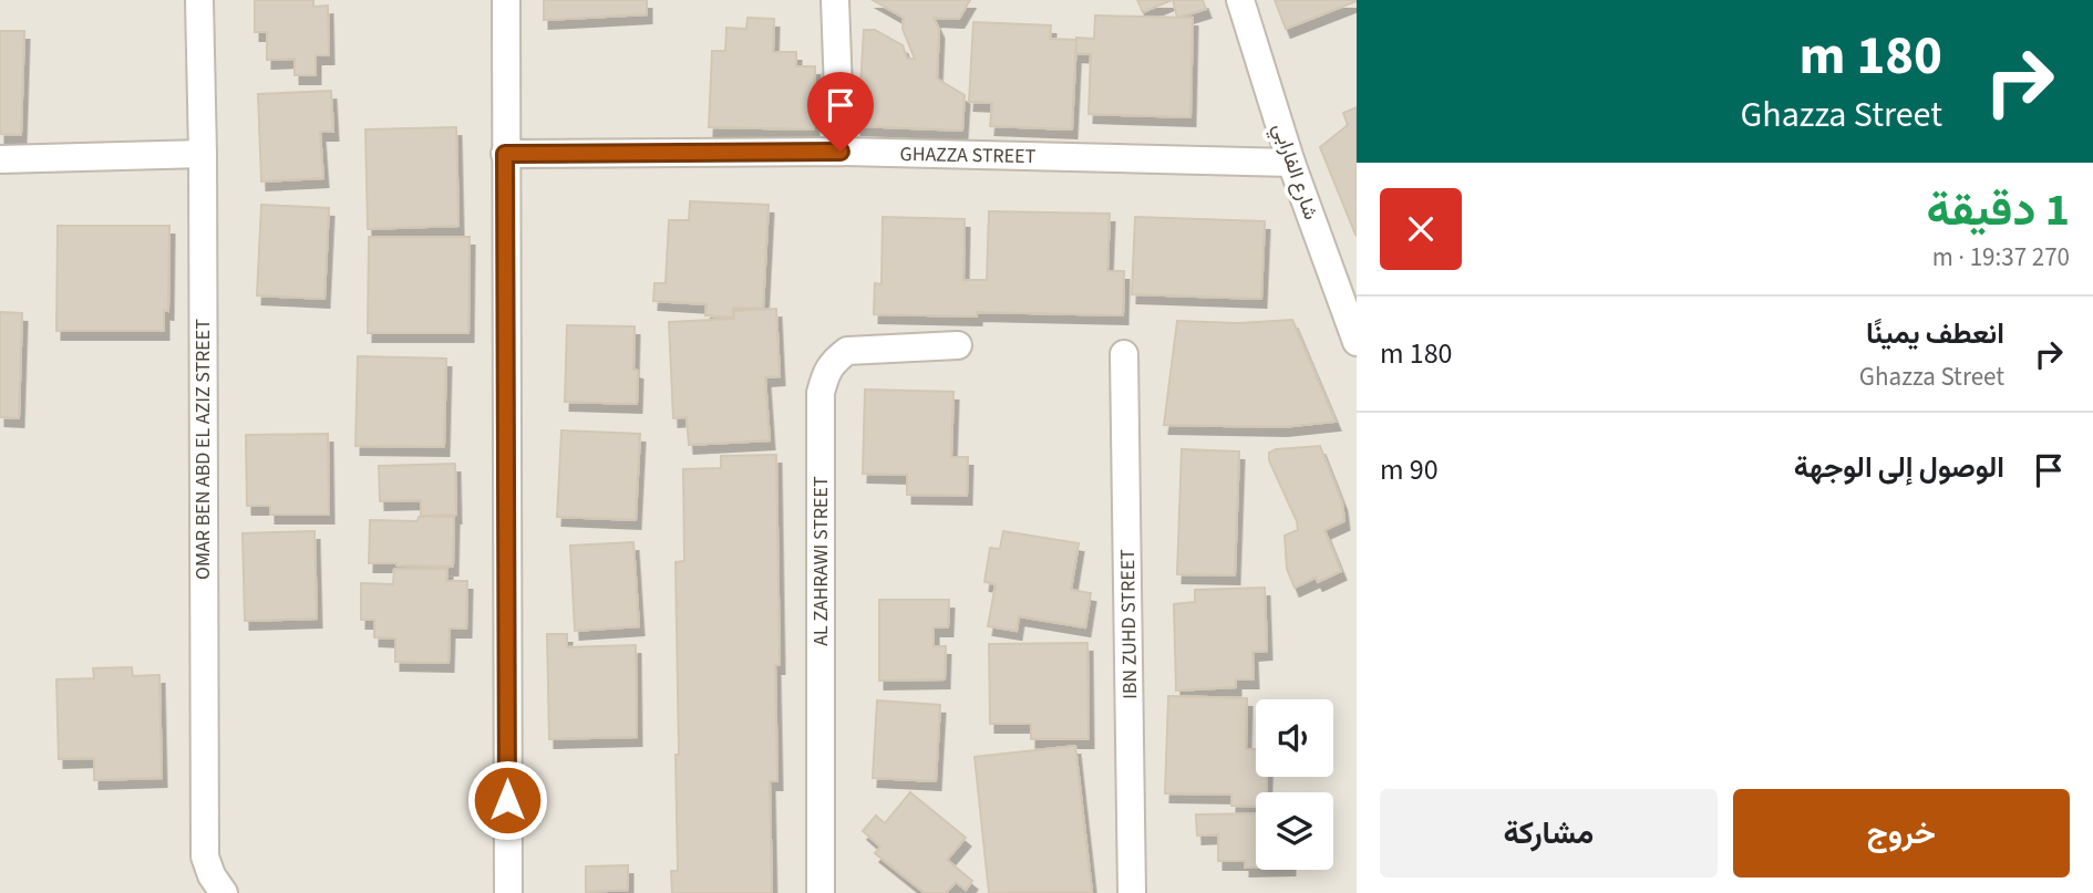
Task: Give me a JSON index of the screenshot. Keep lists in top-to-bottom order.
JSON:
{
  "streets": {
    "street": [
      "GHAZZA STREET",
      "شارع الفارابي",
      "OMAR BEN ABD EL AZIZ STREET",
      "AL ZAHRAWI STREET",
      "IBN ZUHD STREET"
    ]
  },
  "crossings": [
    ["GHAZZA STREET", "شارع الفارابي"]
  ],
  "page": {
    "turn": ["180 m", "Ghazza Street"],
    "heading": ["1 دقيقة", "270 m · 19:37"],
    "list": [
      {
        "name": "انعطف يمينًا",
        "note": "Ghazza Street",
        "value": "180 m"
      },
      {
        "name": "الوصول إلى الوجهة",
        "value": "90 m"
      }
    ],
    "buttons": ["خروج", "مشاركة"]
  }
}
